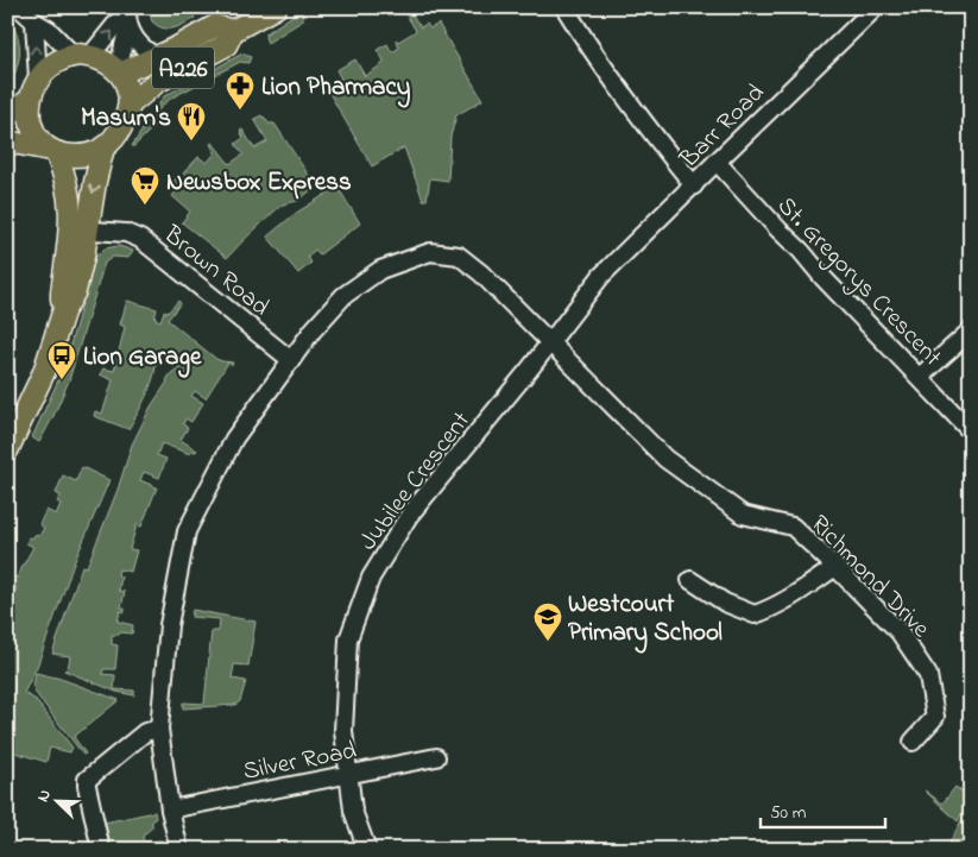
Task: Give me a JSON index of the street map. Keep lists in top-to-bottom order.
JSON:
{
  "streets": {
    "main road": ["A226"],
    "street": [
      "Barr Road",
      "Brown Road",
      "St. Gregorys Crescent",
      "Jubilee Crescent",
      "Richmond Drive",
      "Silver Road"
    ]
  },
  "crossings": [
    ["Barr Road", "St. Gregorys Crescent"],
    ["Barr Road", "Jubilee Crescent"],
    ["Brown Road", "Richmond Drive"],
    ["Jubilee Crescent", "Richmond Drive"],
    ["Jubilee Crescent", "Silver Road"],
    ["Richmond Drive", "Silver Road"]
  ],
  "places": {
    "pharmacy": ["Lion Pharmacy"],
    "restaurant": ["Masum's"],
    "supermarket": ["Newsbox Express"],
    "bus stop": ["Lion Garage"],
    "school or university": ["Westcourt Primary School"]
  },
  "scale_bar": "50 m",
  "north": "top left"
}
